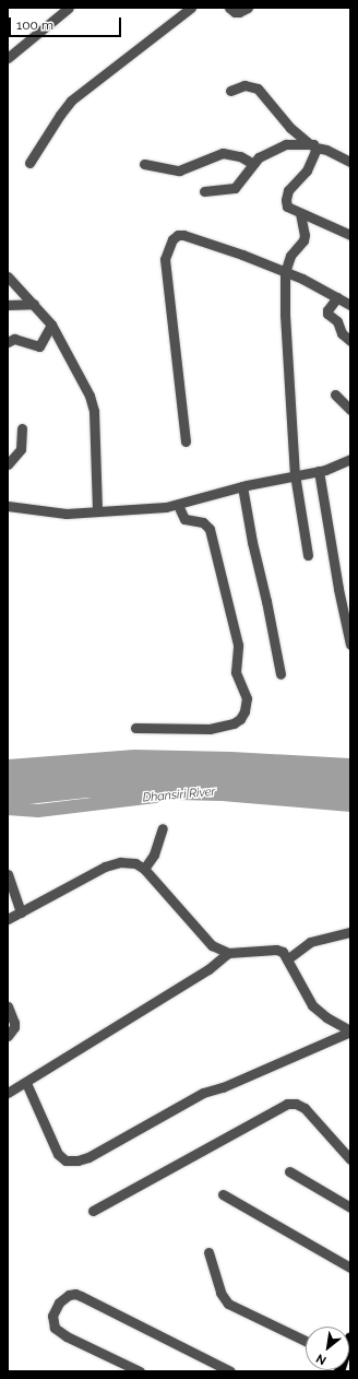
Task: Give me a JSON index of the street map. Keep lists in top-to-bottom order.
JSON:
{
  "water": ["Dhansiri River"],
  "scale_bar": "100 m",
  "north": "bottom left"
}
